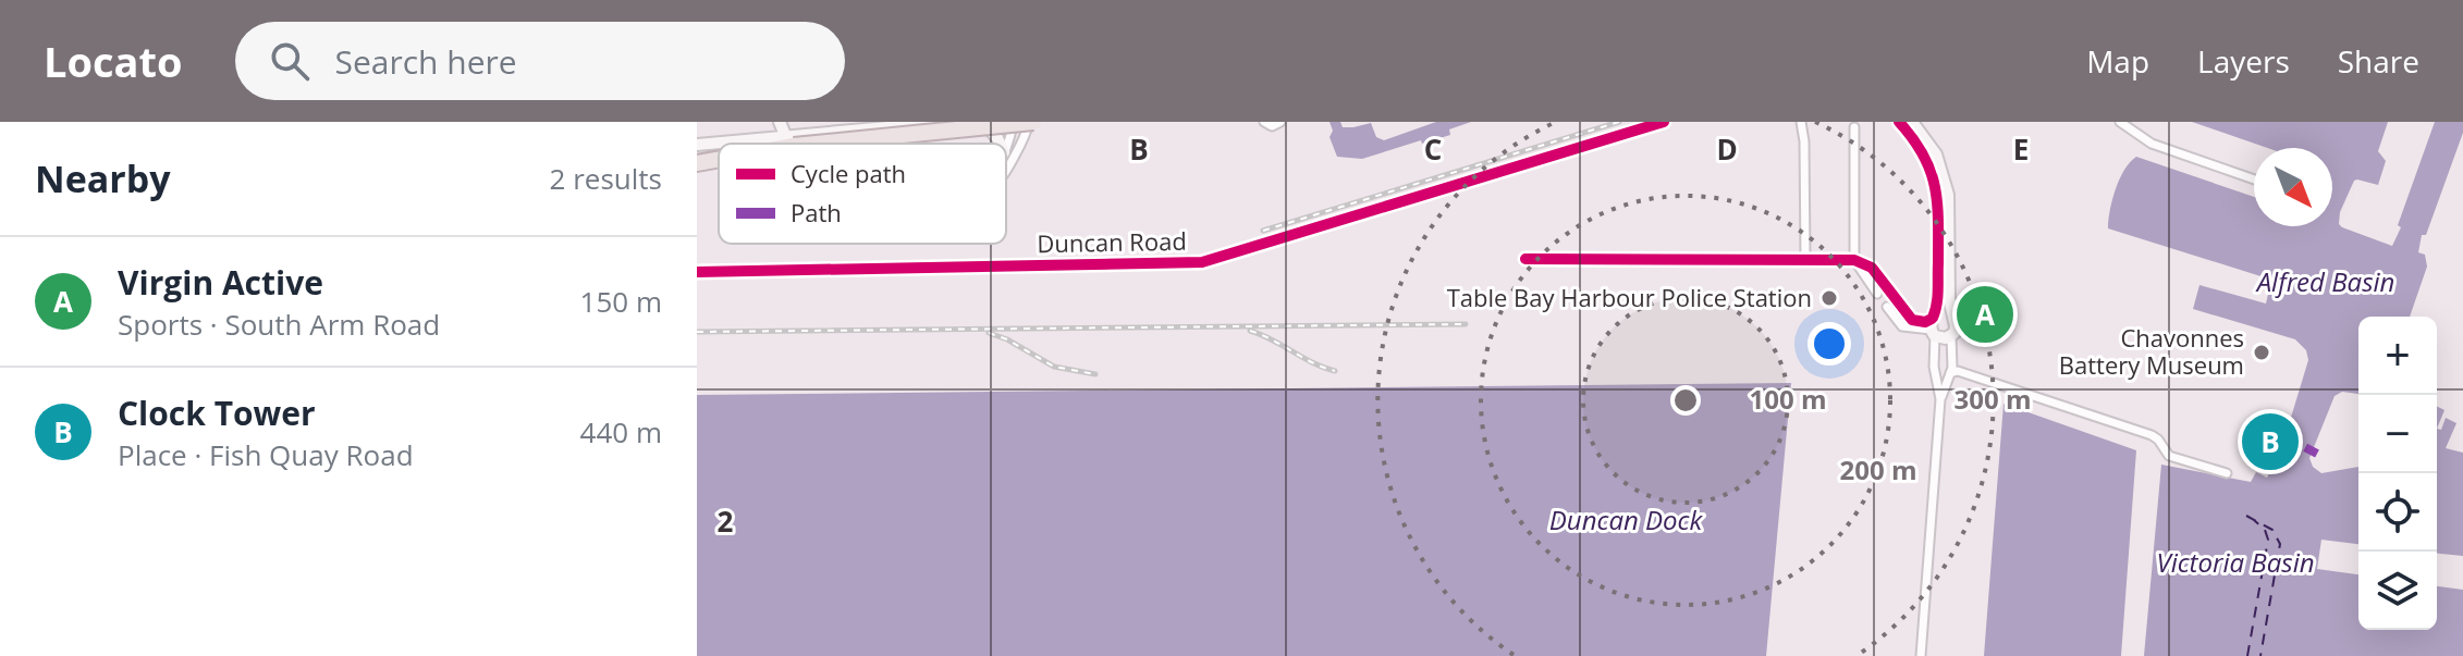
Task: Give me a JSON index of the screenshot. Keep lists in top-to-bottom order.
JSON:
{
  "streets": {
    "street": ["Duncan Road"]
  },
  "water": ["Alfred Basin", "Duncan Dock", "Victoria Basin"],
  "places": ["Table Bay Harbour Police Station", "Chavonnes Battery Museum"],
  "legend": ["Cycle path", "Path"],
  "north": "bottom right",
  "page": {
    "header": "Locato",
    "search": "Search here",
    "nav": ["Map", "Layers", "Share"],
    "heading": ["Nearby", "2 results"],
    "list": [
      {
        "mark": "A",
        "name": "Virgin Active",
        "note": "Sports · South Arm Road",
        "value": "150 m"
      },
      {
        "mark": "B",
        "name": "Clock Tower",
        "note": "Place · Fish Quay Road",
        "value": "440 m"
      }
    ],
    "pins": ["A", "B"],
    "map_buttons": ["+", "−"]
  },
  "grid": {
    "columns": [
      "B",
      "C",
      "D",
      "E"
    ],
    "rows": ["2"]
  },
  "rings": ["100 m", "300 m", "200 m"]
}
